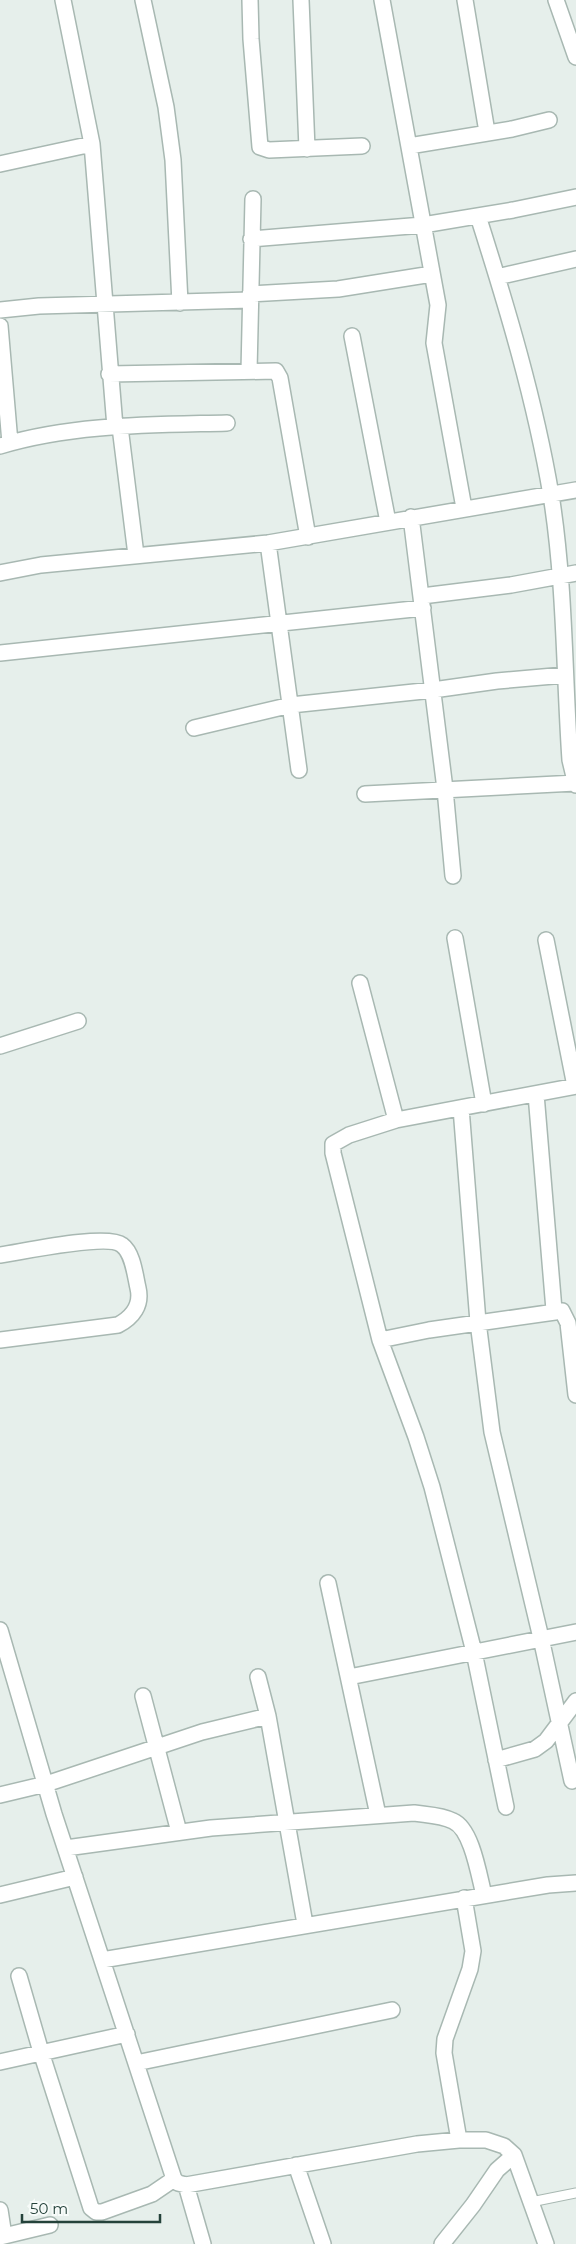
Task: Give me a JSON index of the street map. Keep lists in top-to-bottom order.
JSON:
{
  "scale_bar": "50 m"
}
